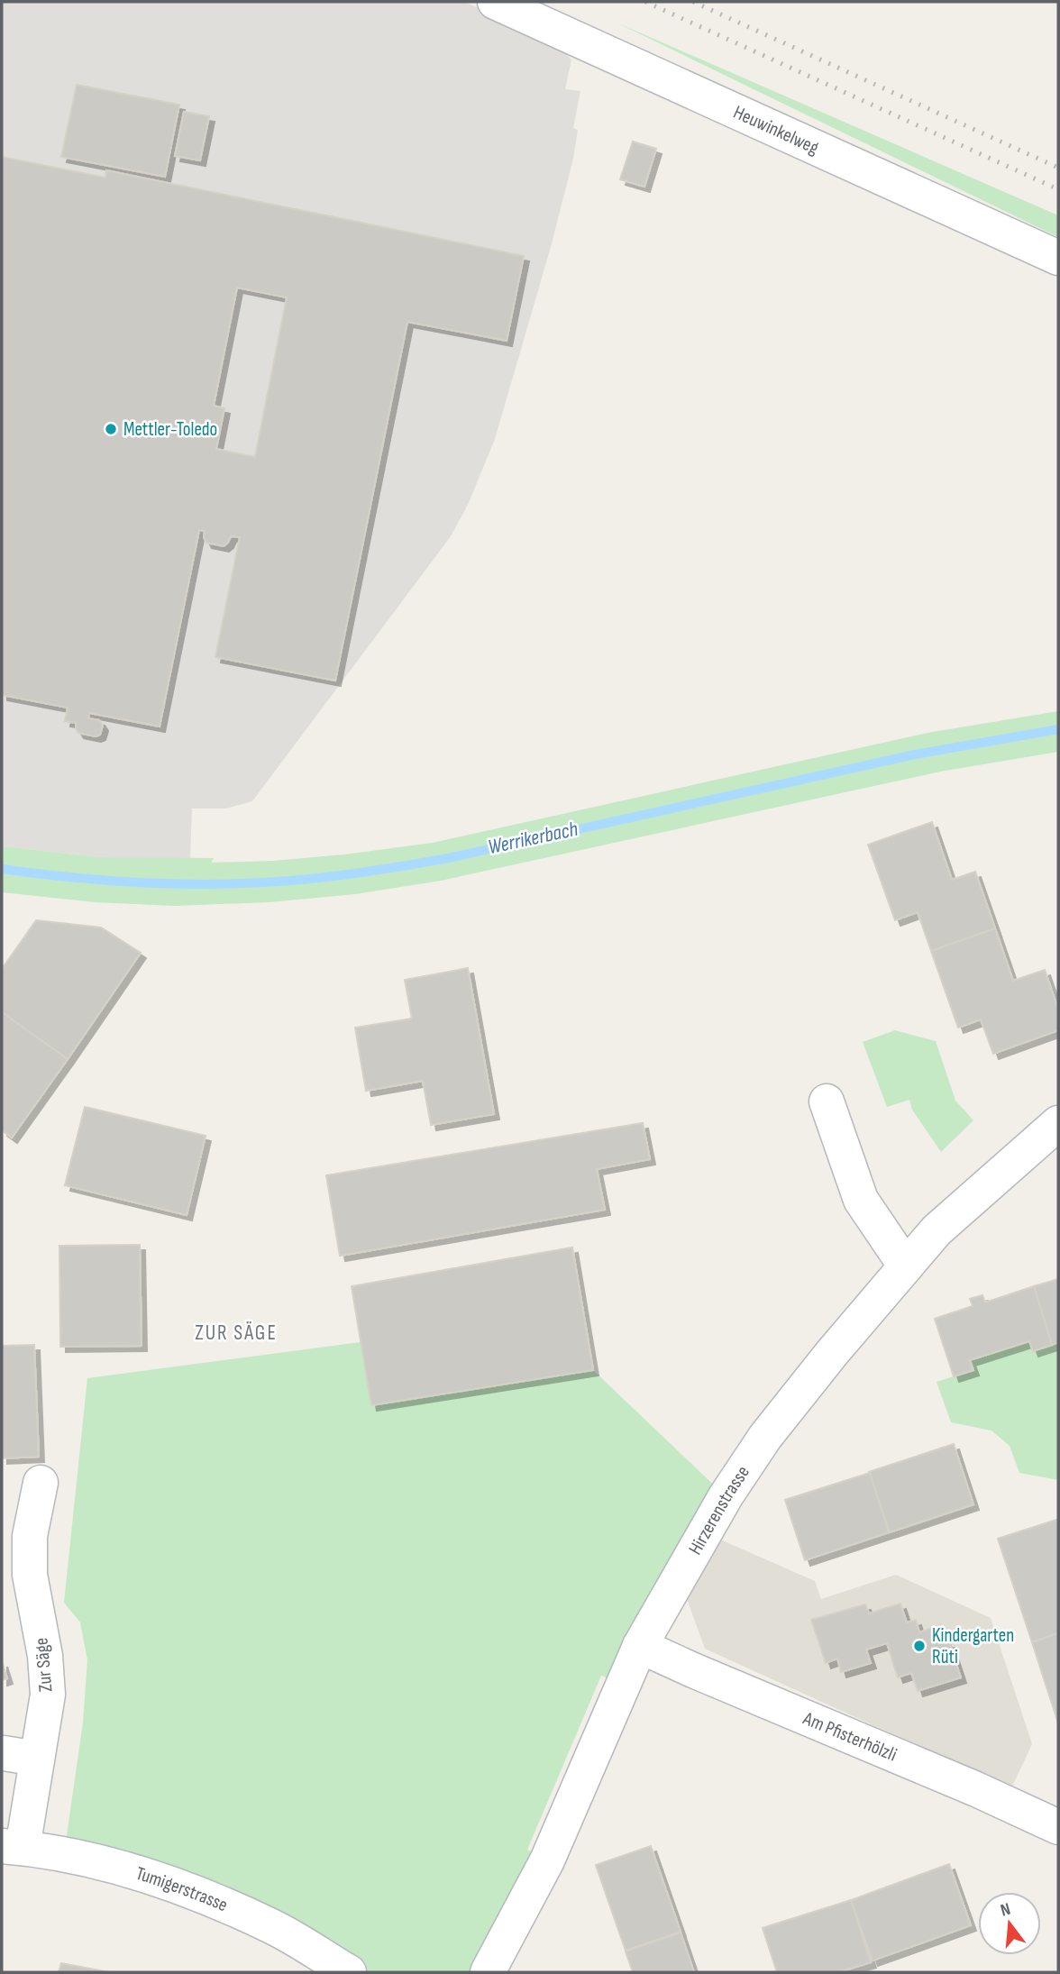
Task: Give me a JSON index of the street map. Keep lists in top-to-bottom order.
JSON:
{
  "streets": {
    "street": [
      "Heuwinkelweg",
      "Hirzerenstrasse",
      "Zur Säge",
      "Am Pfisterhölzli",
      "Tumigerstrasse"
    ]
  },
  "crossings": [
    ["Hirzerenstrasse", "Am Pfisterhölzli"],
    ["Zur Säge", "Tumigerstrasse"]
  ],
  "districts": ["ZUR SÄGE"],
  "water": ["Werrikerbach"],
  "places": ["Mettler-Toledo", "Kindergarten Rüti"],
  "north": "top"
}
